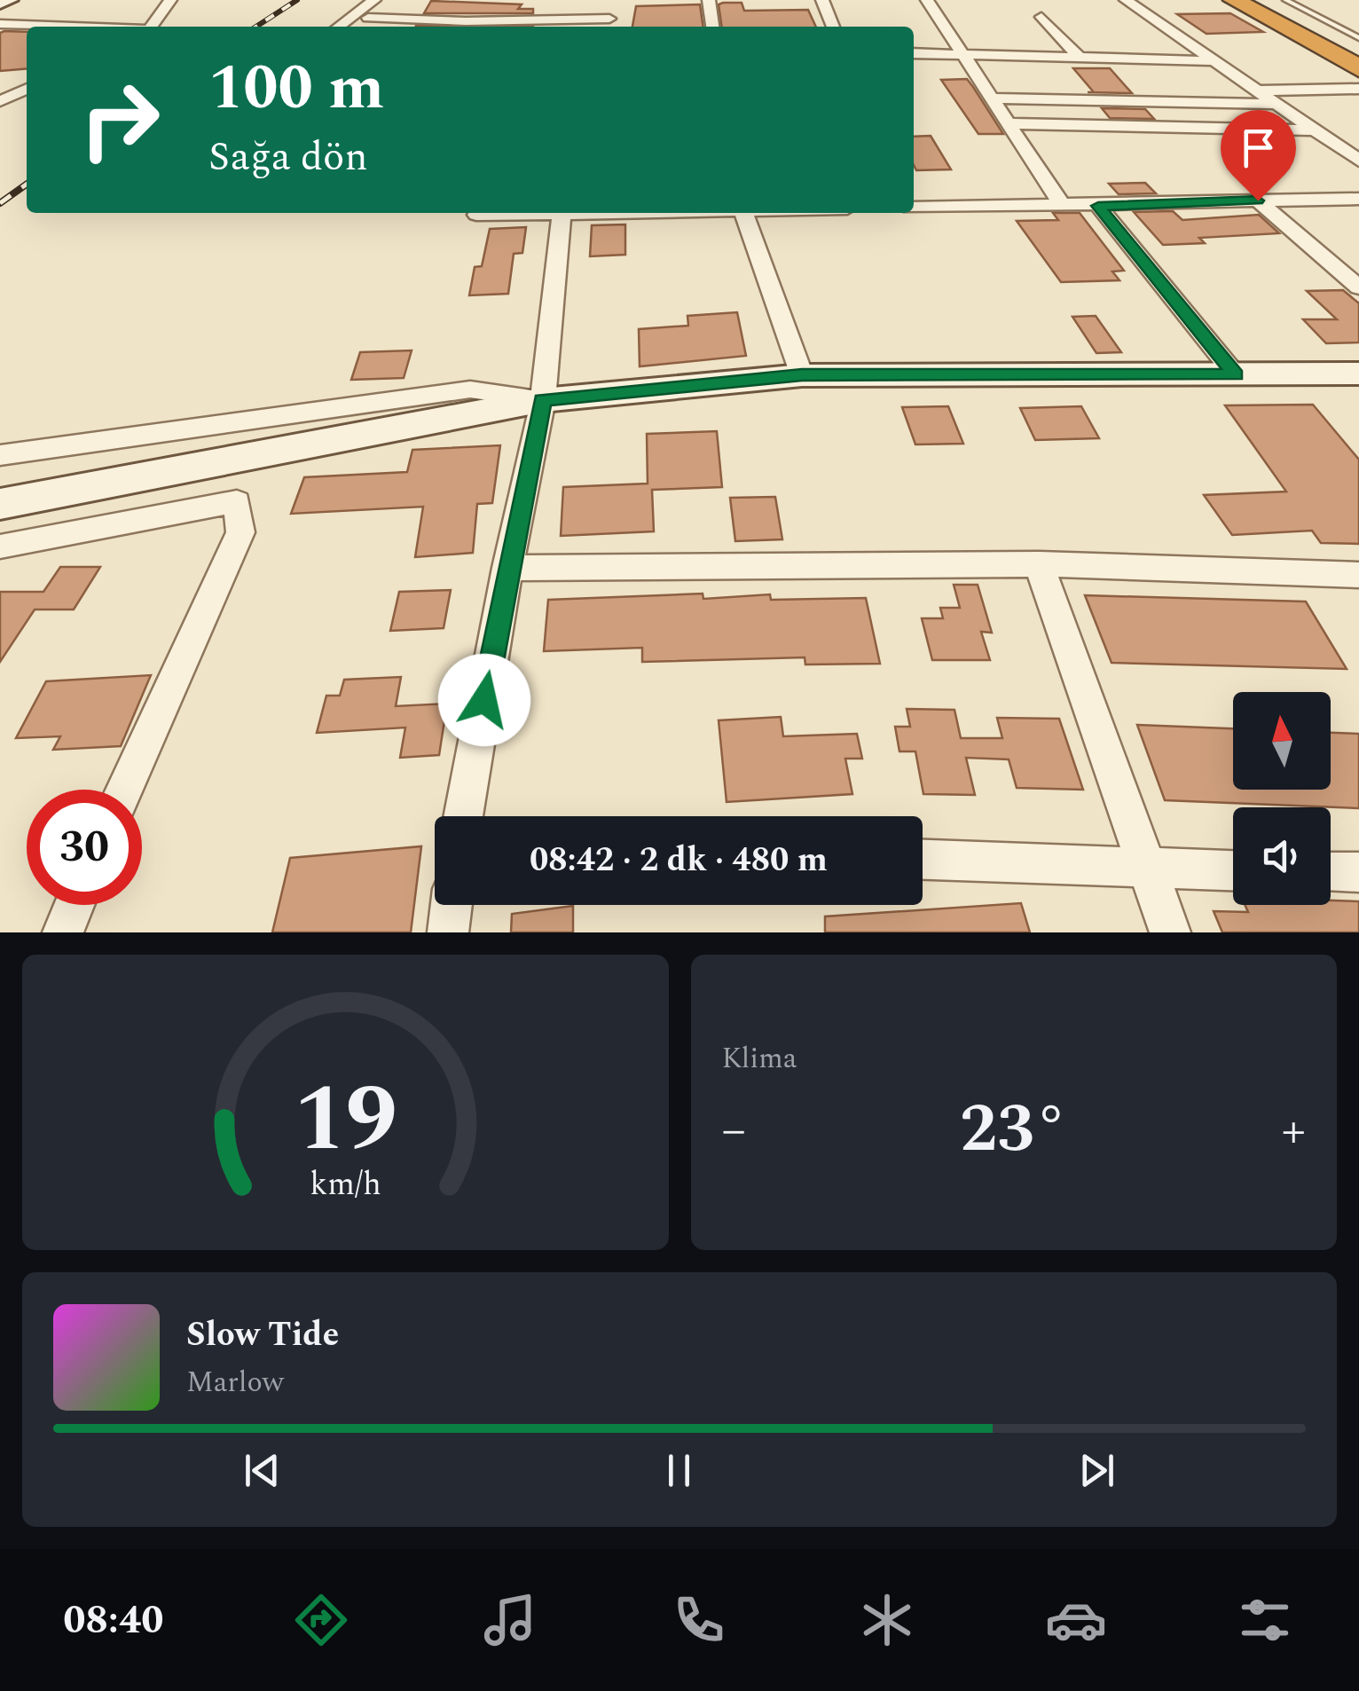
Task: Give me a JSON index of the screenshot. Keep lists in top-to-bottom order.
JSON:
{
  "north": "top",
  "page": {
    "turn": ["100 m", "Sağa dön"],
    "limit": "30",
    "trip": "08:42 · 2 dk · 480 m",
    "tile": "Klima",
    "heat": ["−", "23°", "+"],
    "song": ["Slow Tide", "Marlow"],
    "tabs": "08:40",
    "gauge": ["19", "km/h"]
  }
}
